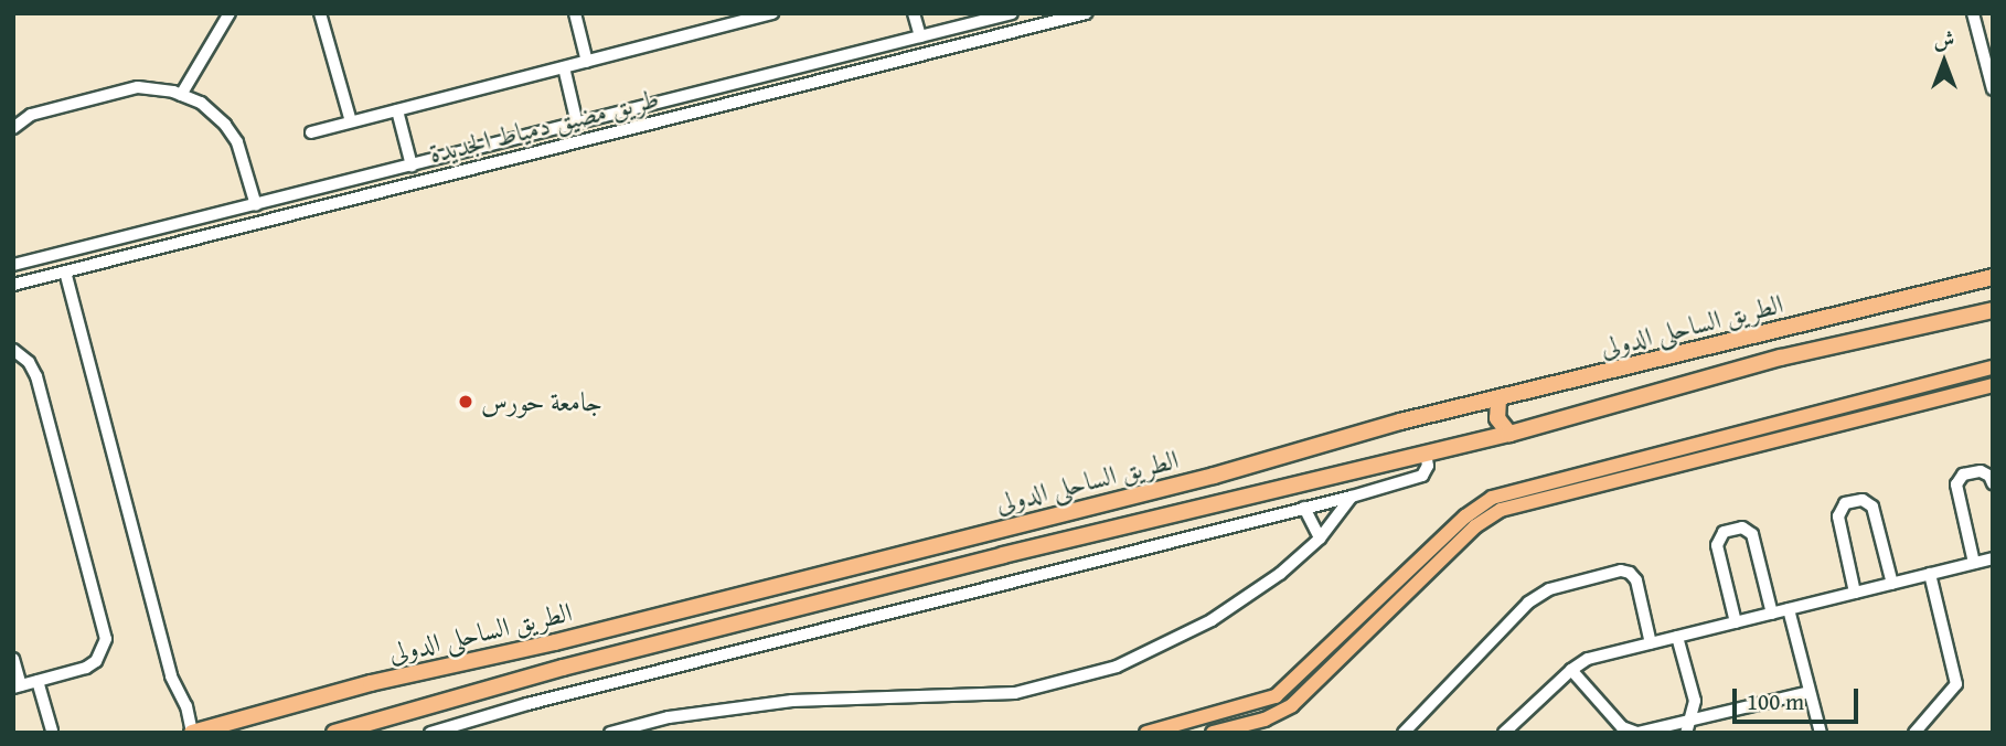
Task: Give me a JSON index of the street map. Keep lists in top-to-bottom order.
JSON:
{
  "streets": {
    "highway": ["الطريق الساحلى الدولى"],
    "street": ["طريق مضيق دمياط الجديدة"]
  },
  "places": ["جامعة حورس"],
  "scale_bar": "100 m",
  "north": "top"
}
